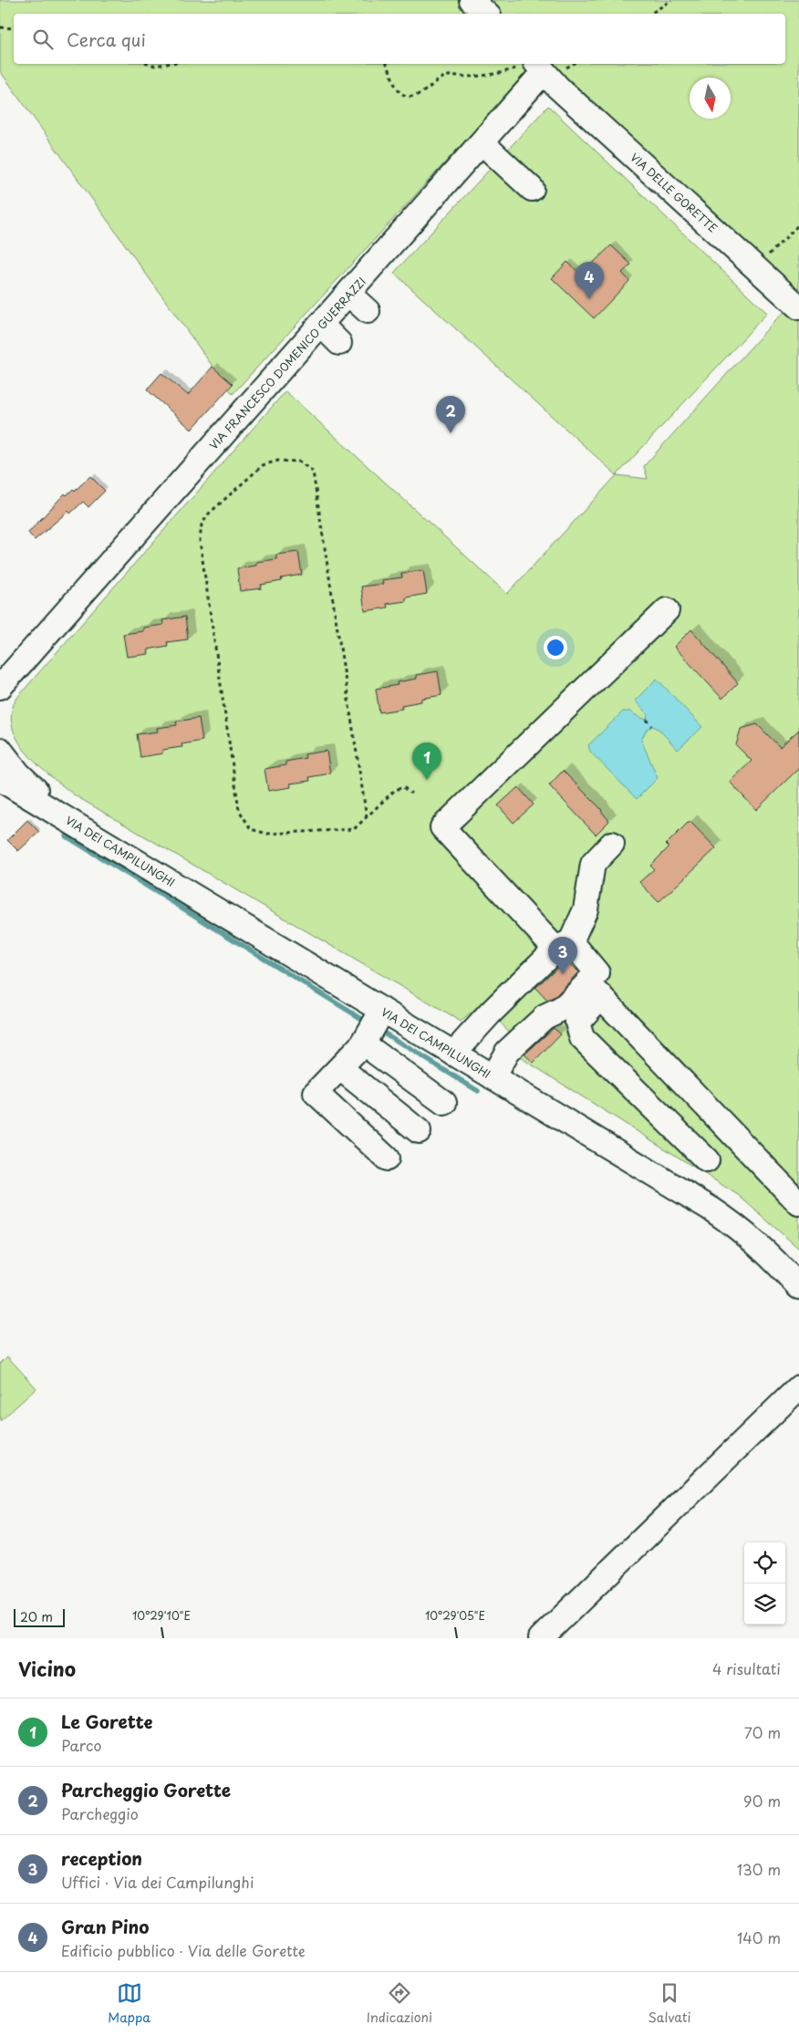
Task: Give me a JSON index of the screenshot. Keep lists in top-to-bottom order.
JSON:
{
  "streets": {
    "street": ["VIA DELLE GORETTE", "VIA FRANCESCO DOMENICO GUERRAZZI", "VIA DEI CAMPILUNGHI"]
  },
  "crossings": [
    ["VIA DELLE GORETTE", "VIA FRANCESCO DOMENICO GUERRAZZI"]
  ],
  "scale_bar": "20 m",
  "north": "bottom",
  "page": {
    "search": "Cerca qui",
    "pins": [
      "4",
      "2",
      "1",
      "3"
    ],
    "scale": "20 m",
    "heading": ["Vicino", "4 risultati"],
    "list": [
      {
        "mark": "1",
        "name": "Le Gorette",
        "note": "Parco",
        "value": "70 m"
      },
      {
        "mark": "2",
        "name": "Parcheggio Gorette",
        "note": "Parcheggio",
        "value": "90 m"
      },
      {
        "mark": "3",
        "name": "reception",
        "note": "Uffici · Via dei Campilunghi",
        "value": "130 m"
      },
      {
        "mark": "4",
        "name": "Gran Pino",
        "note": "Edificio pubblico · Via delle Gorette",
        "value": "140 m"
      }
    ],
    "nav": ["Mappa", "Indicazioni", "Salvati"]
  },
  "coordinates": ["10°29'10\"E", "10°29'05\"E"]
}
